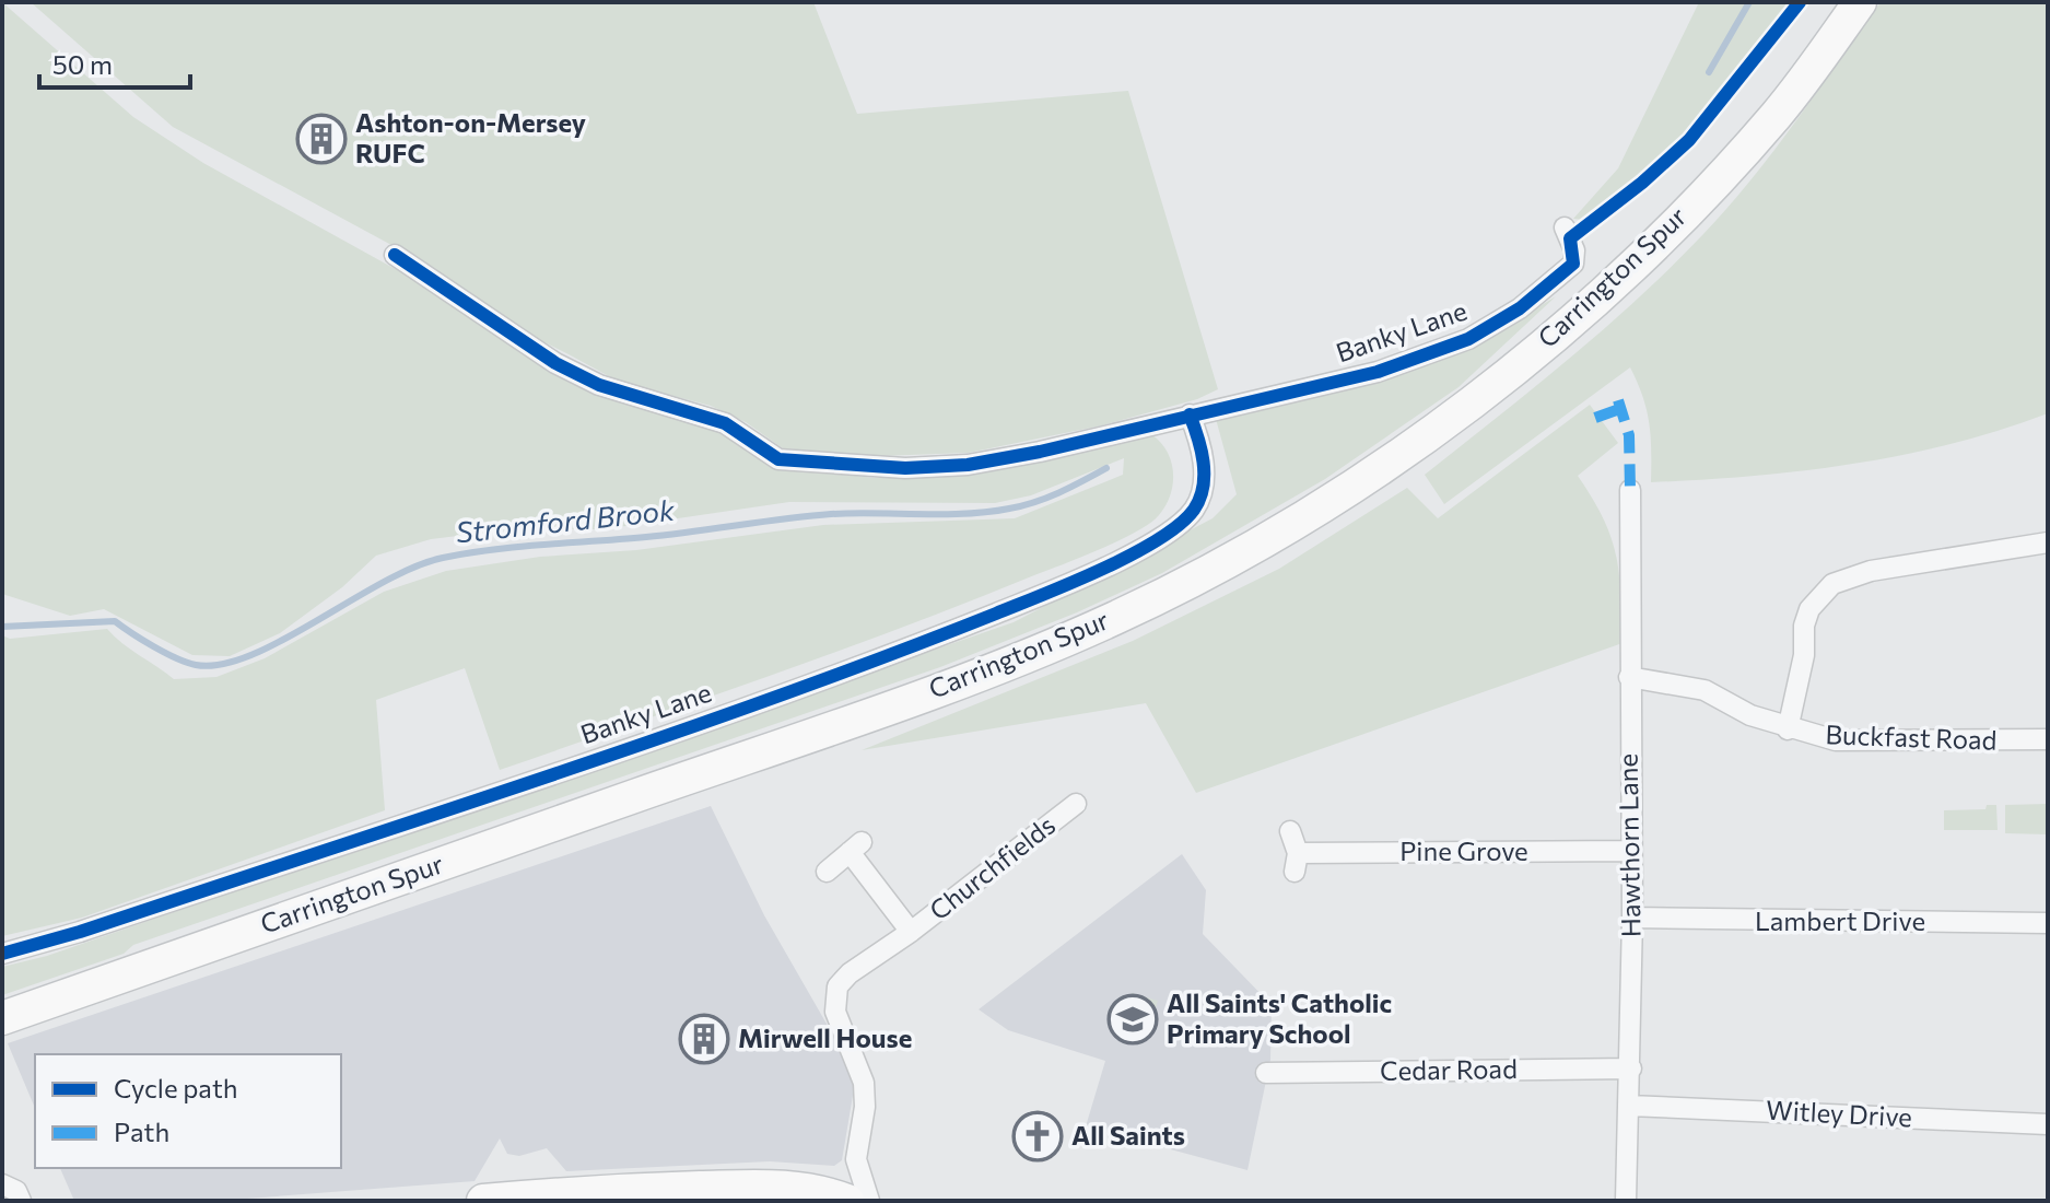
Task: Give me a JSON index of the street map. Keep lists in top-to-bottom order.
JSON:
{
  "streets": {
    "main road": ["Carrington Spur"],
    "street": [
      "Banky Lane",
      "Buckfast Road",
      "Hawthorn Lane",
      "Pine Grove",
      "Churchfields",
      "Lambert Drive",
      "Cedar Road",
      "Witley Drive"
    ]
  },
  "crossings": [
    ["Buckfast Road", "Hawthorn Lane"],
    ["Hawthorn Lane", "Pine Grove"],
    ["Hawthorn Lane", "Lambert Drive"],
    ["Hawthorn Lane", "Cedar Road"],
    ["Hawthorn Lane", "Witley Drive"]
  ],
  "water": ["Stromford Brook"],
  "places": {
    "building": ["Ashton-on-Mersey RUFC", "Mirwell House"],
    "school or university": ["All Saints' Catholic Primary School"],
    "church": ["All Saints"]
  },
  "legend": ["Cycle path", "Path"],
  "scale_bar": "50 m"
}
